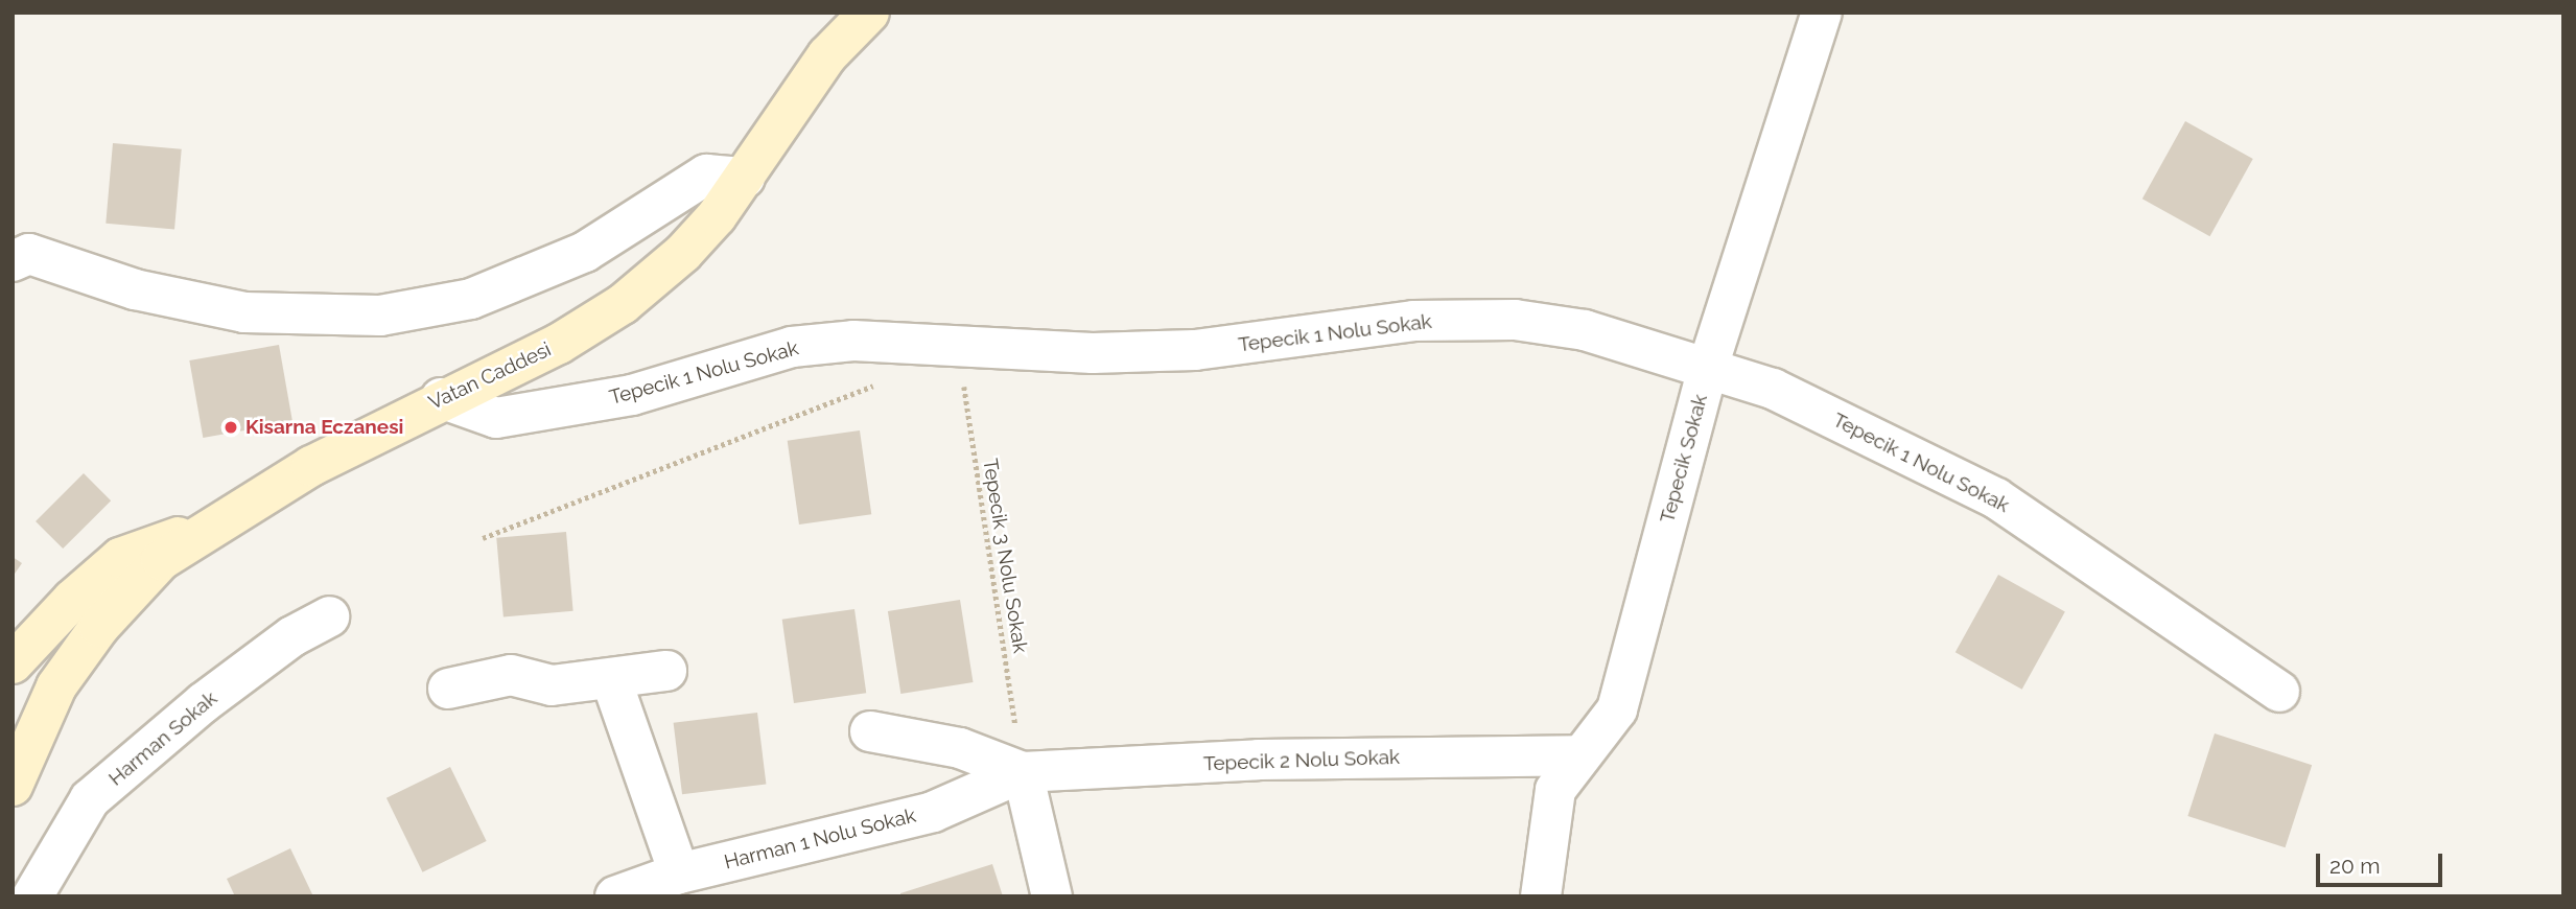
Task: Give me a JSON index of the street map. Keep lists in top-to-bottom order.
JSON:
{
  "streets": {
    "street": [
      "Tepecik 1 Nolu Sokak",
      "Vatan Caddesi",
      "Tepecik Sokak",
      "Harman Sokak",
      "Tepecik 2 Nolu Sokak",
      "Harman 1 Nolu Sokak"
    ],
    "path": ["Tepecik 3 Nolu Sokak"]
  },
  "crossings": [
    ["Tepecik 1 Nolu Sokak", "Vatan Caddesi"],
    ["Tepecik 1 Nolu Sokak", "Tepecik Sokak"],
    ["Tepecik 1 Nolu Sokak", "Tepecik 3 Nolu Sokak"],
    ["Tepecik Sokak", "Tepecik 2 Nolu Sokak"],
    ["Tepecik 3 Nolu Sokak", "Tepecik 2 Nolu Sokak"],
    ["Tepecik 3 Nolu Sokak", "Harman 1 Nolu Sokak"],
    ["Tepecik 2 Nolu Sokak", "Harman 1 Nolu Sokak"]
  ],
  "places": ["Kisarna Eczanesi"],
  "scale_bar": "20 m"
}
